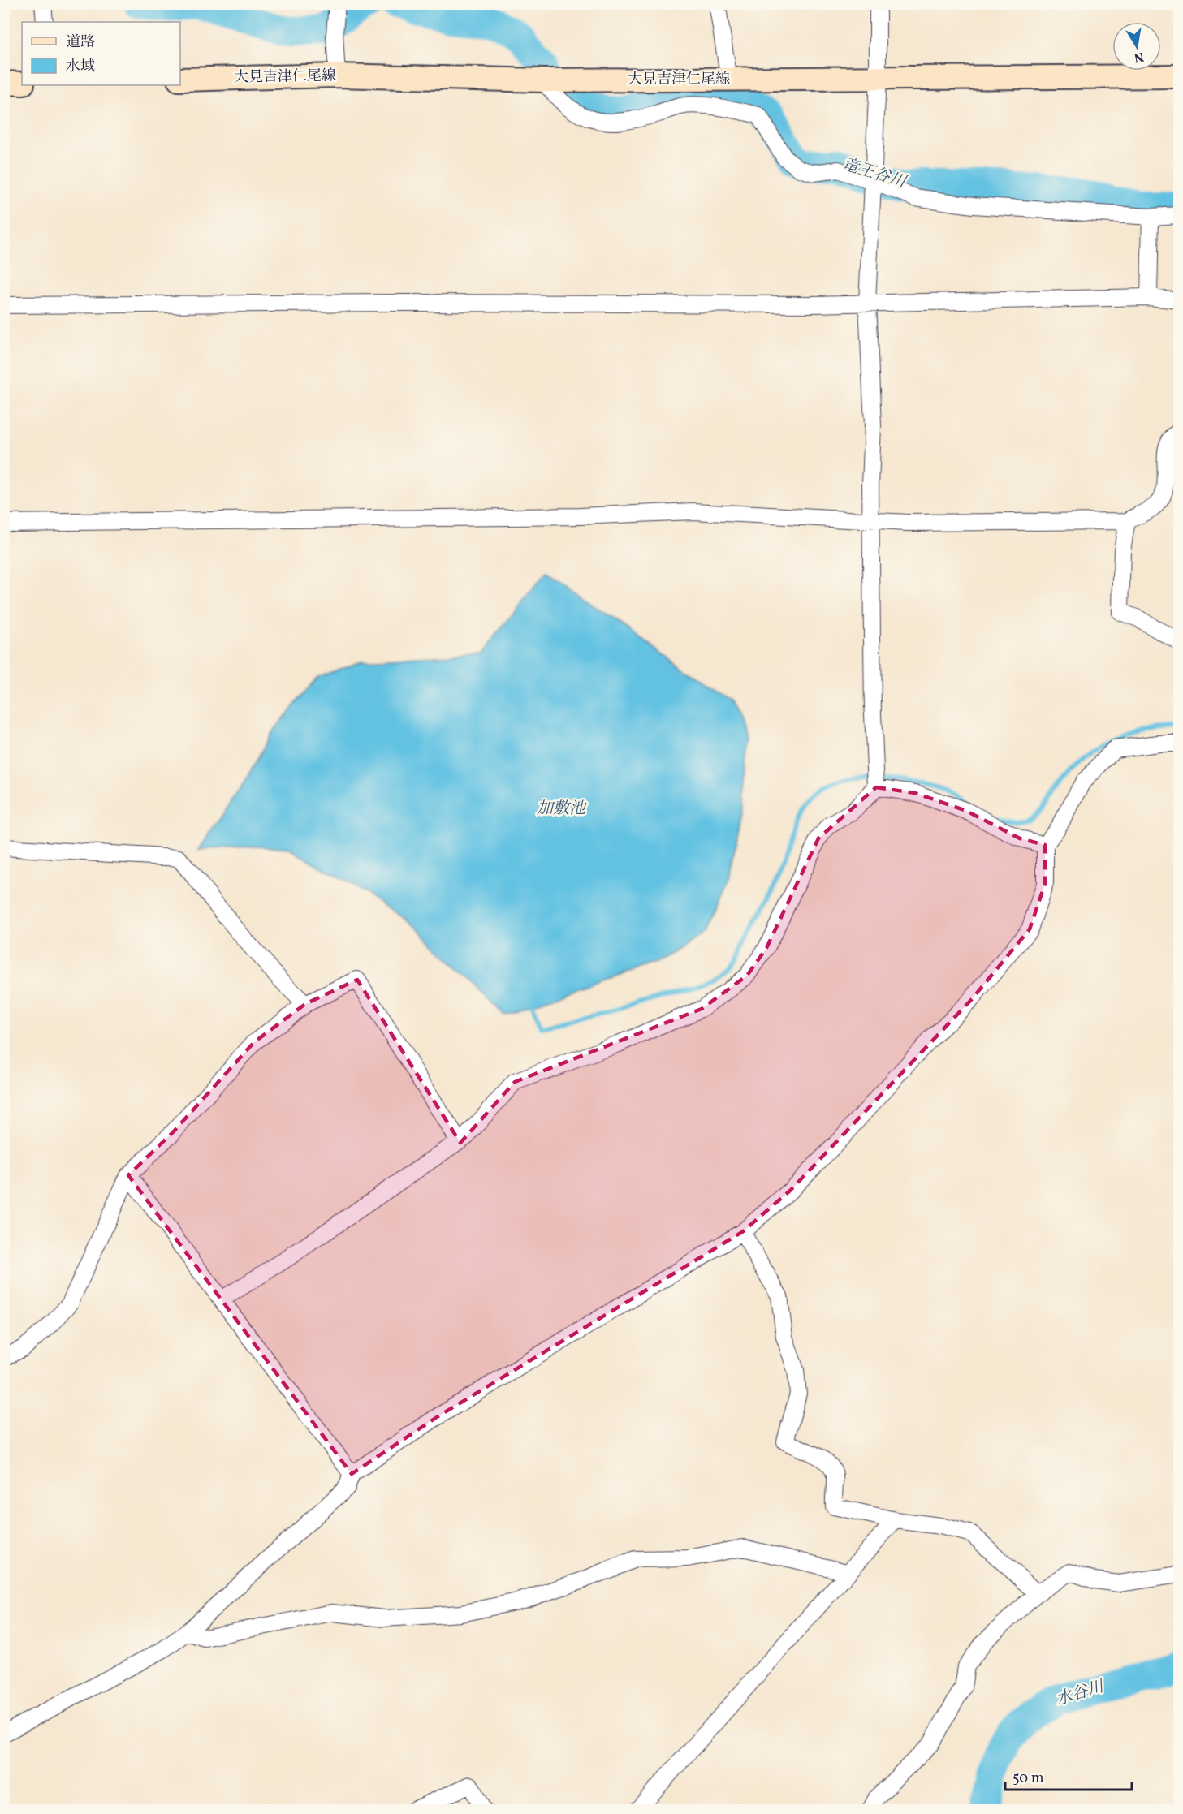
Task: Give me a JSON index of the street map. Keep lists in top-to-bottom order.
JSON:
{
  "streets": {
    "main road": ["大見吉津仁尾線"]
  },
  "water": ["竜王谷川", "加敷池", "水谷川"],
  "legend": ["道路", "水域"],
  "scale_bar": "50 m",
  "north": "bottom"
}
